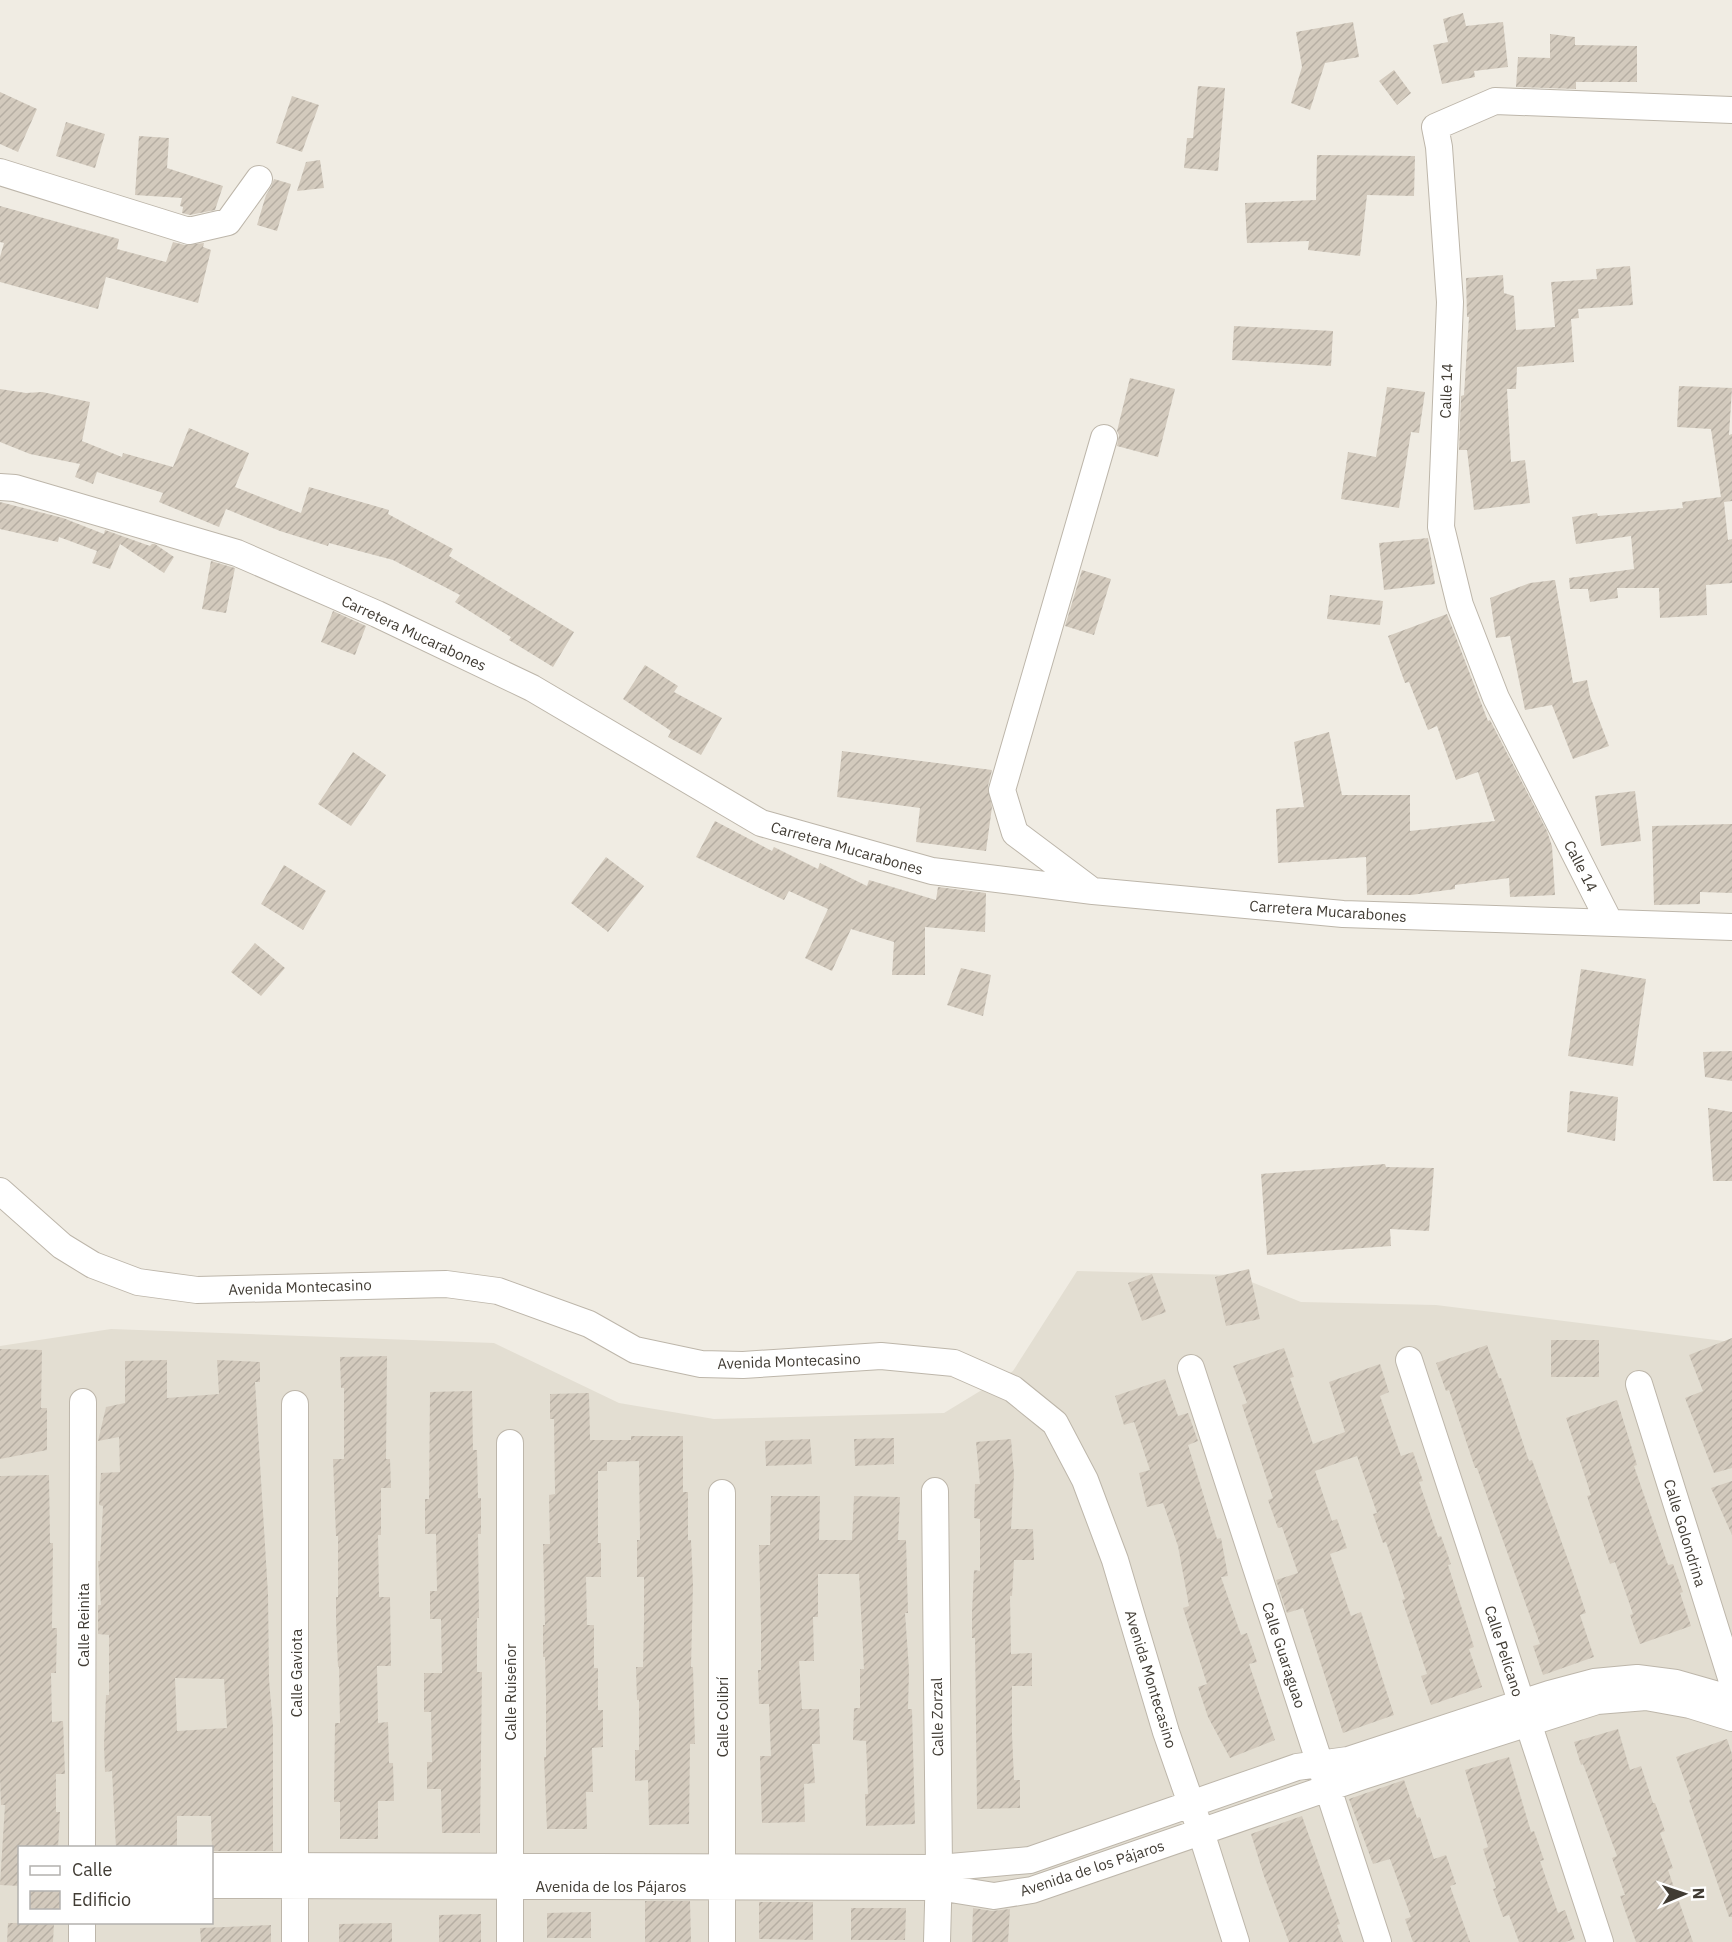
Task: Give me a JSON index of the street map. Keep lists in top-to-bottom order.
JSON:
{
  "streets": {
    "street": [
      "Calle 14",
      "Carretera Mucarabones",
      "Avenida Montecasino",
      "Calle Golondrina",
      "Calle Reinita",
      "Calle Pelícano",
      "Calle Guaraguao",
      "Calle Gaviota",
      "Calle Ruiseñor",
      "Calle Colibrí",
      "Calle Zorzal",
      "Avenida de los Pájaros"
    ]
  },
  "crossings": [
    ["Calle 14", "Carretera Mucarabones"],
    ["Avenida Montecasino", "Avenida de los Pájaros"],
    ["Calle Pelícano", "Avenida de los Pájaros"],
    ["Calle Guaraguao", "Avenida de los Pájaros"],
    ["Calle Gaviota", "Avenida de los Pájaros"],
    ["Calle Ruiseñor", "Avenida de los Pájaros"],
    ["Calle Colibrí", "Avenida de los Pájaros"],
    ["Calle Zorzal", "Avenida de los Pájaros"]
  ],
  "legend": ["Calle", "Edificio"],
  "north": "right"
}
